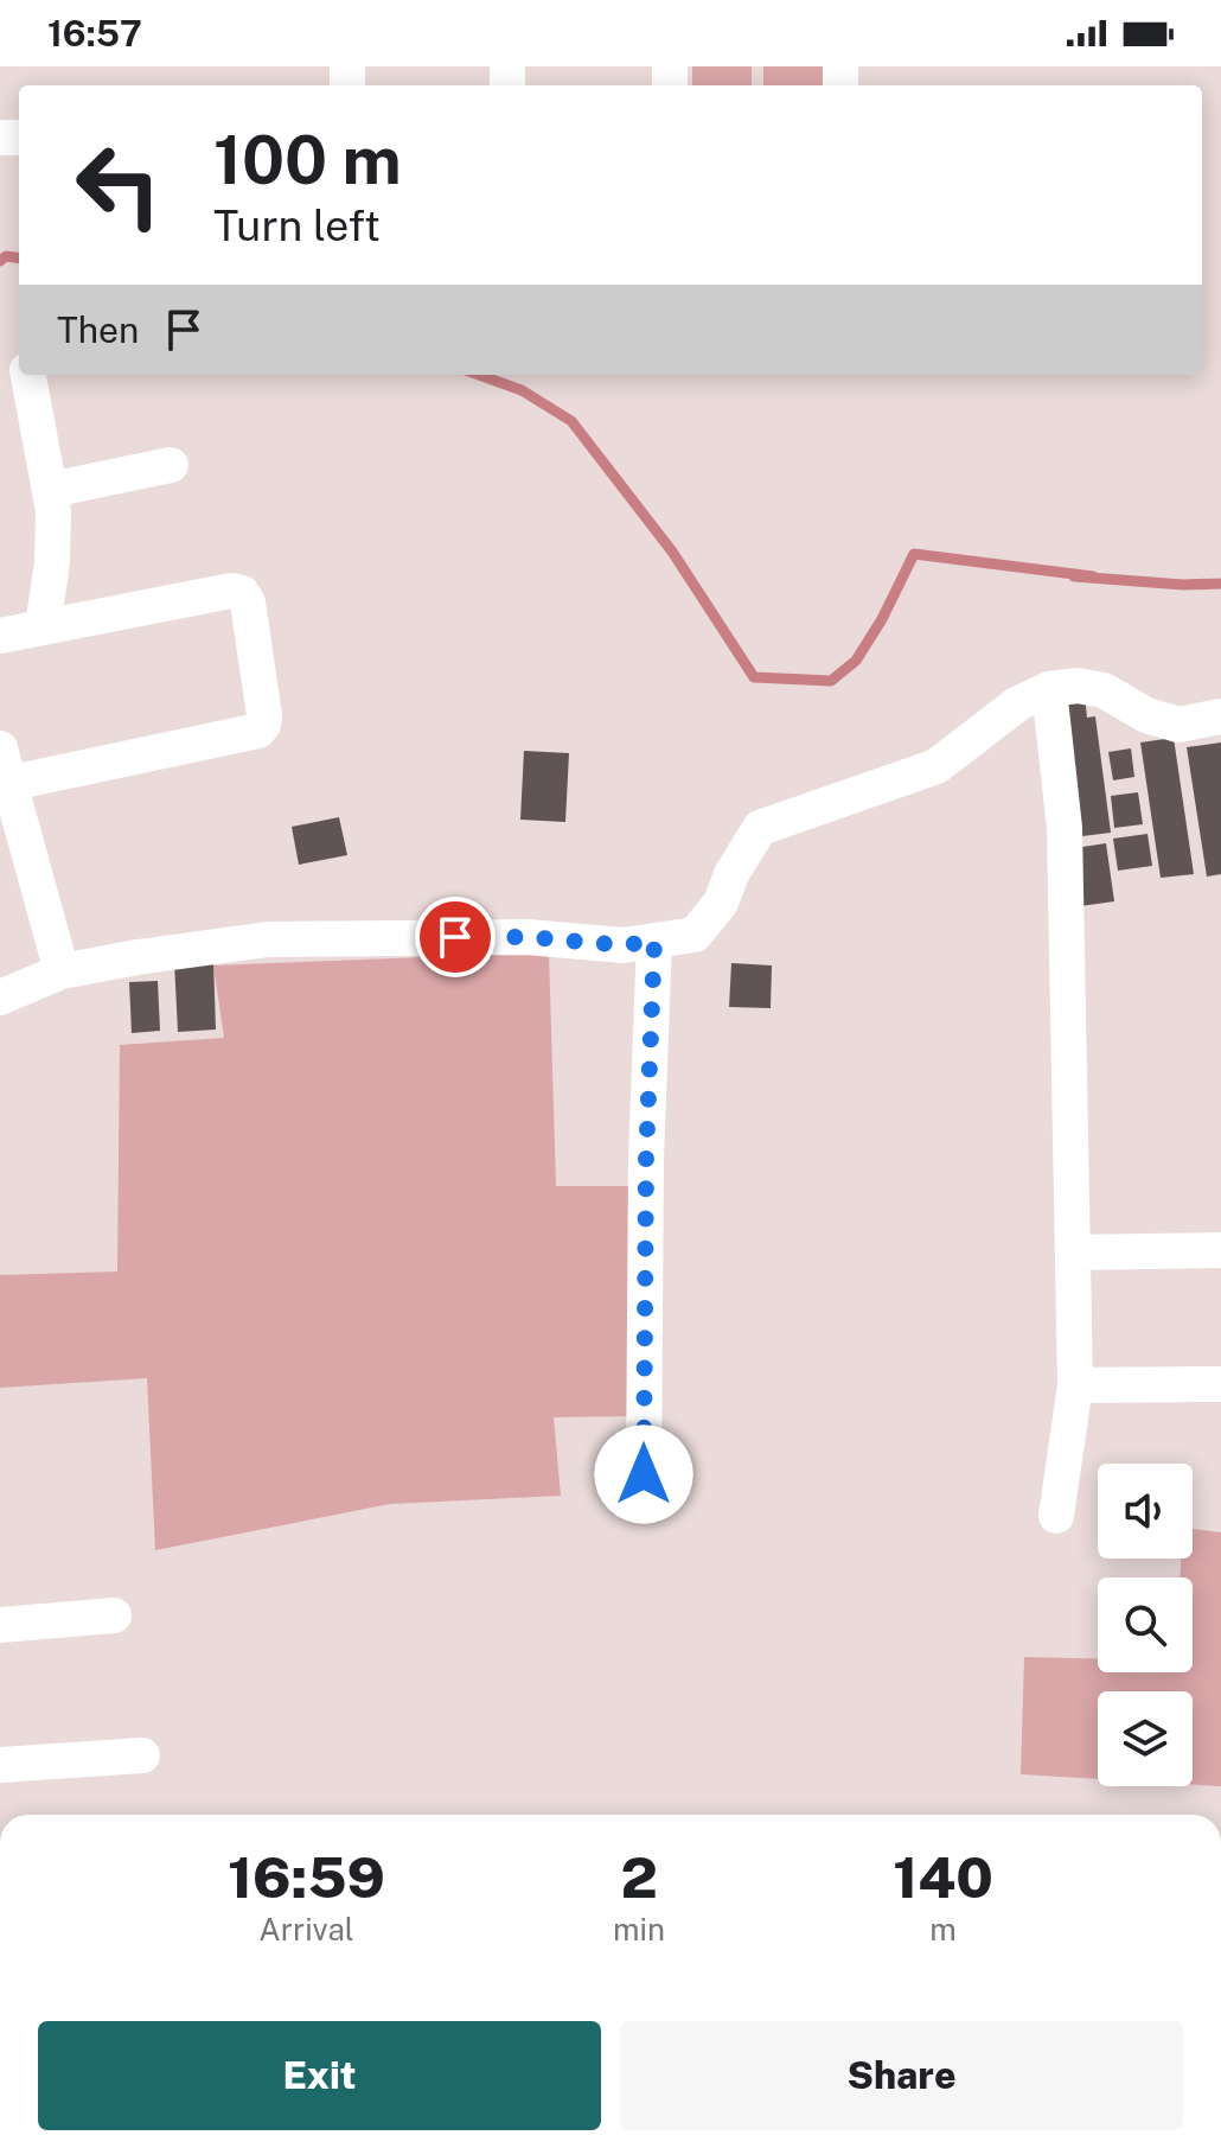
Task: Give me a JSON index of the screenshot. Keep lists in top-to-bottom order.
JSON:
{
  "page": {
    "status": "16:57",
    "turn": ["100 m", "Turn left"],
    "then": "Then",
    "eta": [
      "16:59",
      "Arrival",
      "2",
      "min",
      "140",
      "m"
    ],
    "buttons": ["Exit", "Share"]
  }
}
